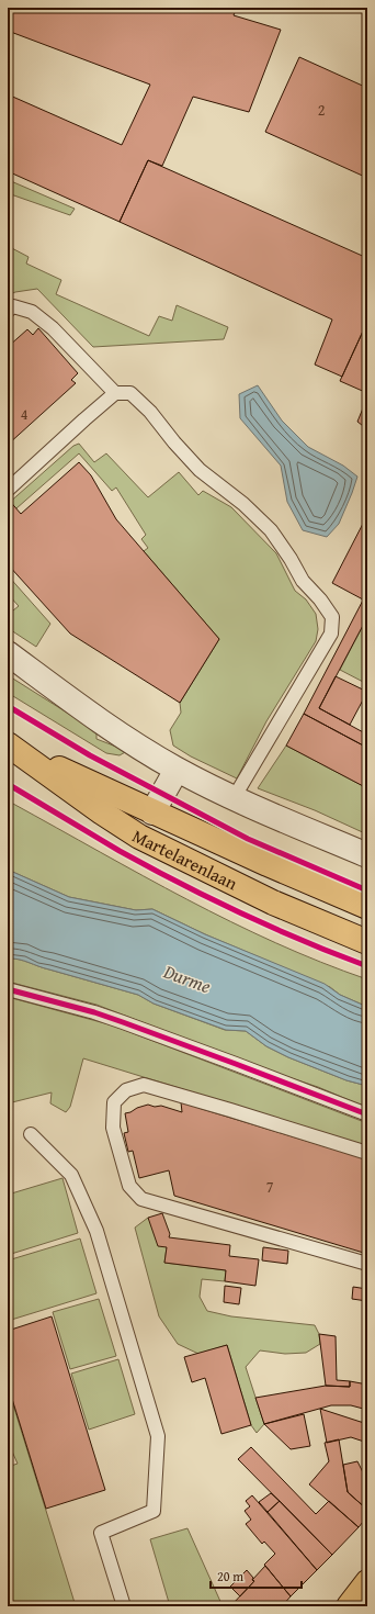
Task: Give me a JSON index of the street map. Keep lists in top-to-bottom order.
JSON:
{
  "streets": {
    "main road": ["Martelarenlaan"]
  },
  "water": ["Durme"],
  "house_numbers": ["2", "4", "7"],
  "scale_bar": "20 m"
}
